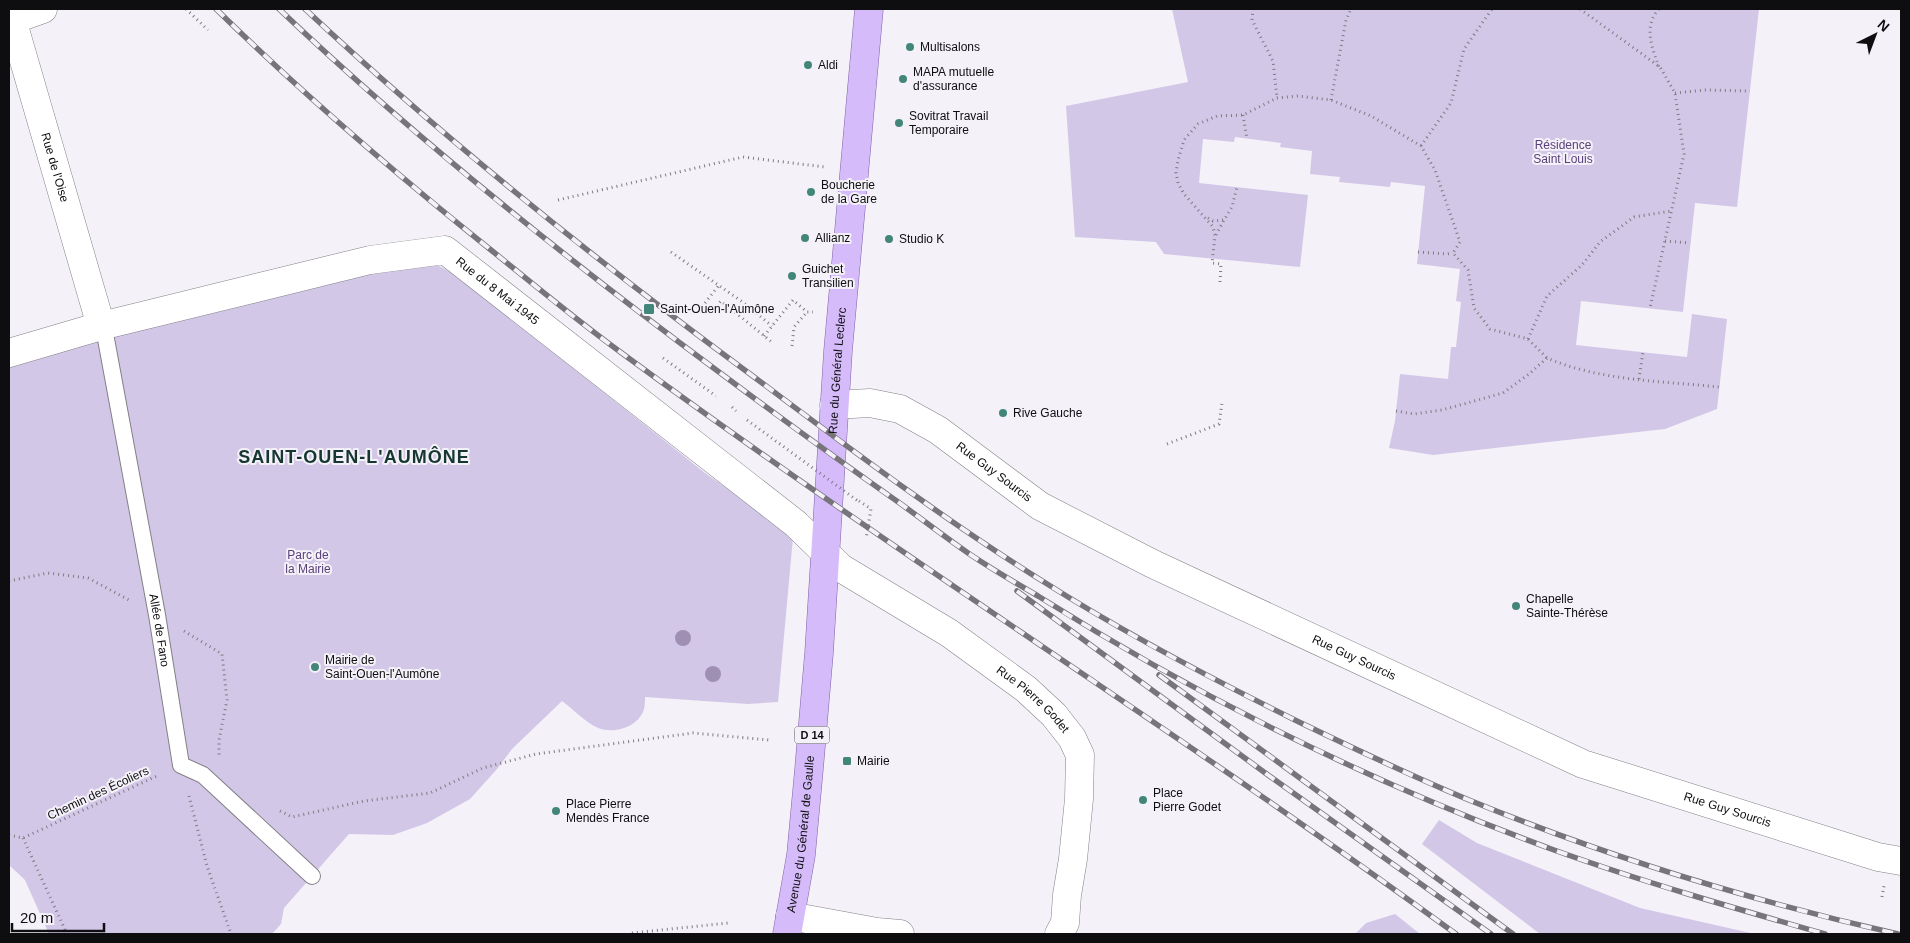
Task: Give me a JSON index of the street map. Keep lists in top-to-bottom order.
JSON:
{
  "streets": {
    "main road": ["Rue du Général Leclerc", "D 14", "Avenue du Général de Gaulle"],
    "street": [
      "Rue de l'Oise",
      "Rue du 8 Mai 1945",
      "Rue Guy Sourcis",
      "Rue Pierre Godet"
    ],
    "lane": ["Allée de Fano"],
    "path": ["Chemin des Écoliers"]
  },
  "crossings": [
    ["Rue de l'Oise", "Rue du 8 Mai 1945"],
    ["Rue de l'Oise", "Allée de Fano"],
    ["Rue du 8 Mai 1945", "Rue du Général Leclerc"],
    ["Rue du 8 Mai 1945", "Allée de Fano"],
    ["Rue du 8 Mai 1945", "Rue Pierre Godet"],
    ["Rue du 8 Mai 1945", "Avenue du Général de Gaulle"],
    ["Rue du Général Leclerc", "Rue Guy Sourcis"],
    ["Rue du Général Leclerc", "Rue Pierre Godet"],
    ["Rue du Général Leclerc", "Avenue du Général de Gaulle"],
    ["Allée de Fano", "Chemin des Écoliers"],
    ["Rue Pierre Godet", "Avenue du Général de Gaulle"]
  ],
  "districts": ["SAINT-OUEN-L'AUMÔNE"],
  "parks": ["Résidence Saint Louis", "Parc de la Mairie"],
  "places": {
    "other": [
      "Multisalons",
      "Aldi",
      "MAPA mutuelle d'assurance",
      "Sovitrat Travail Temporaire",
      "Boucherie de la Gare",
      "Allianz",
      "Studio K",
      "Guichet Transilien",
      "Rive Gauche",
      "Chapelle Sainte-Thérèse",
      "Mairie de Saint-Ouen-l'Aumône",
      "Place Pierre Godet",
      "Place Pierre Mendès France"
    ],
    "transit": ["Saint-Ouen-l'Aumône", "Mairie"]
  },
  "scale_bar": "20 m",
  "north": "top right"
}
